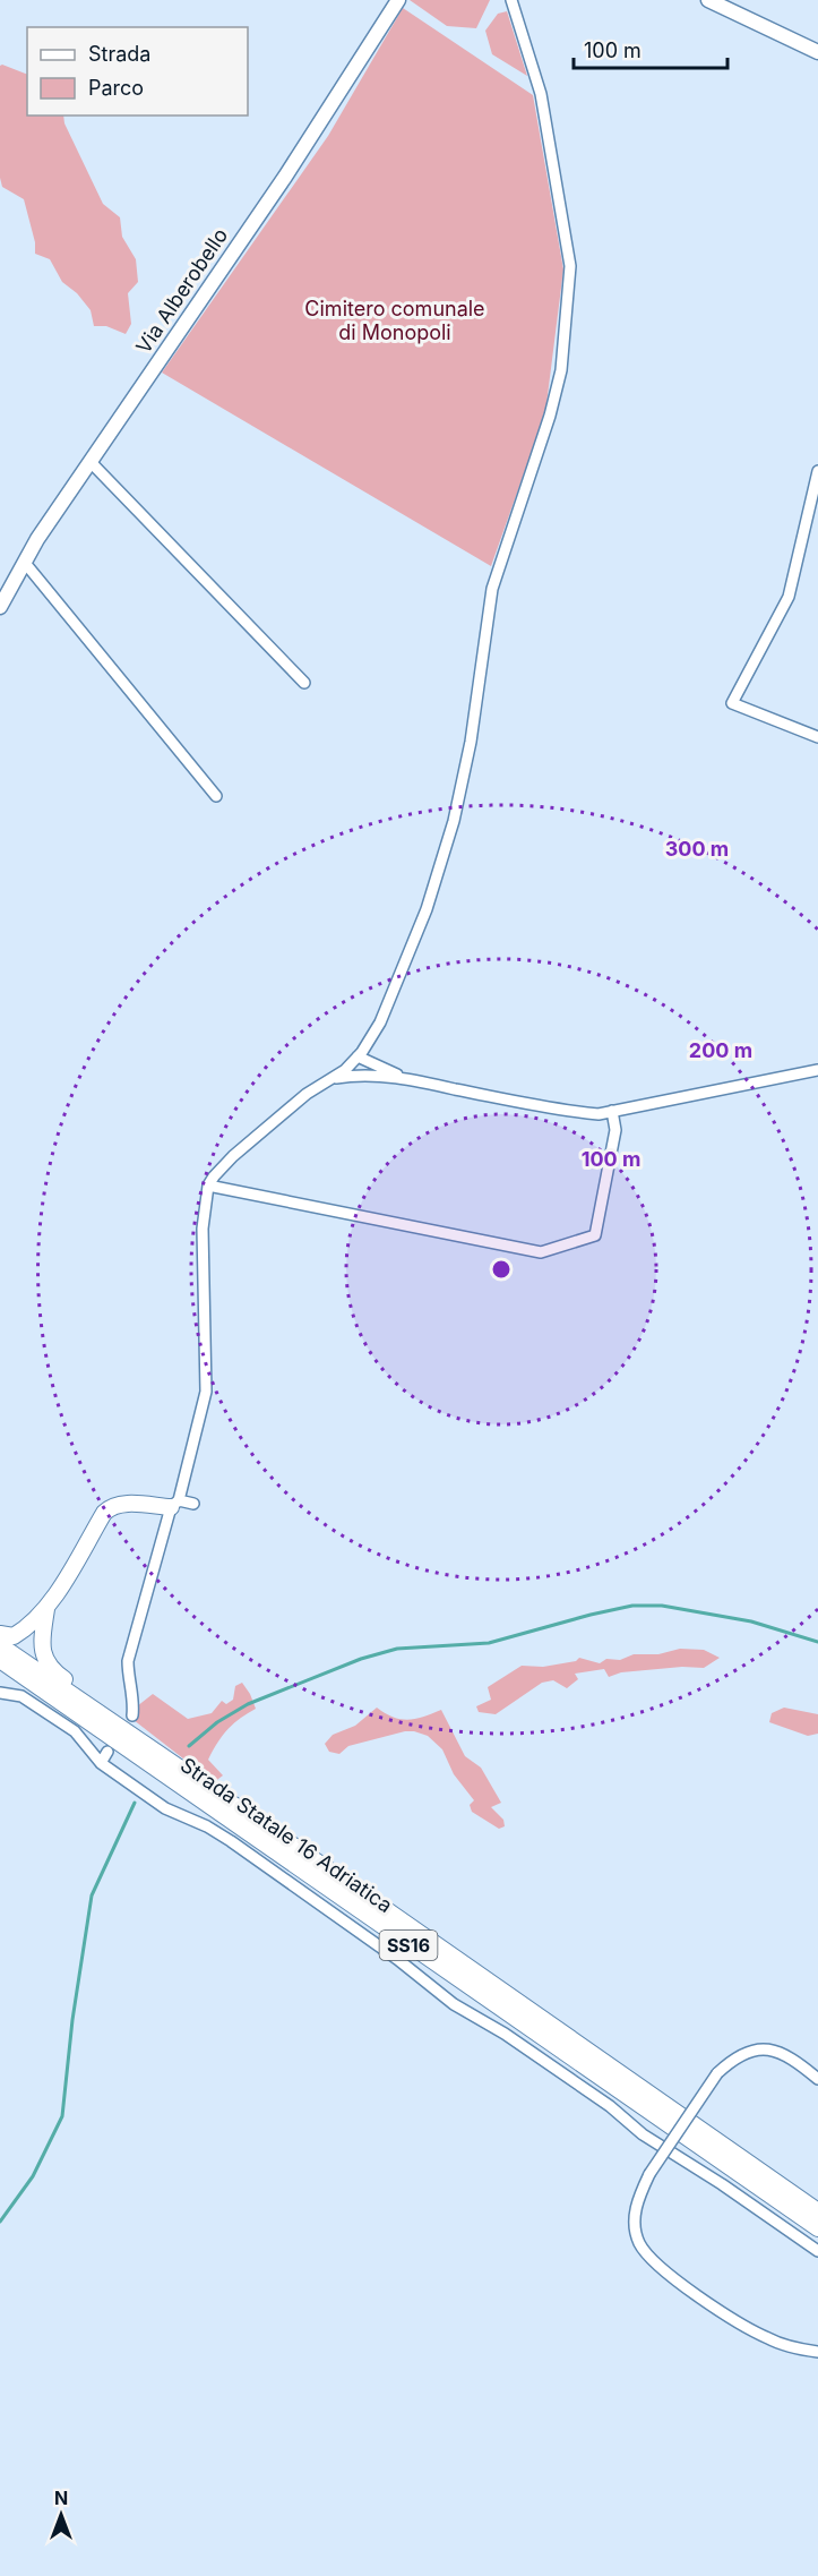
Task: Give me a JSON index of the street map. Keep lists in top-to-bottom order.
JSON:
{
  "streets": {
    "highway": ["Strada Statale 16 Adriatica", "SS16"],
    "main road": ["Via Alberobello"]
  },
  "parks": ["Cimitero comunale di Monopoli"],
  "legend": ["Strada", "Parco"],
  "scale_bar": "100 m",
  "north": "top",
  "rings": ["300 m", "200 m", "100 m"]
}
